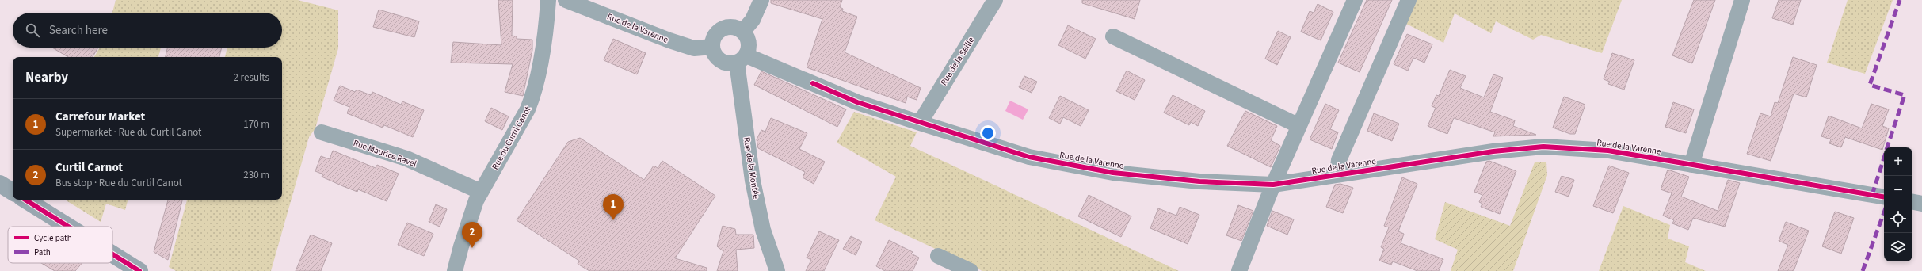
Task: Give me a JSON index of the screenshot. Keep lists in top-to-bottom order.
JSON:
{
  "streets": {
    "street": [
      "Rue de la Varenne",
      "Rue de la Seille",
      "Rue du Curtil Canot",
      "Rue Maurice Ravel",
      "Rue de la Montée"
    ]
  },
  "crossings": [
    ["Rue de la Varenne", "Rue de la Seille"],
    ["Rue de la Varenne", "Rue de la Montée"],
    ["Rue du Curtil Canot", "Rue Maurice Ravel"]
  ],
  "legend": ["Cycle path", "Path"],
  "page": {
    "search": "Search here",
    "heading": ["Nearby", "2 results"],
    "list": [
      {
        "mark": "1",
        "name": "Carrefour Market",
        "note": "Supermarket · Rue du Curtil Canot",
        "value": "170 m"
      },
      {
        "mark": "2",
        "name": "Curtil Carnot",
        "note": "Bus stop · Rue du Curtil Canot",
        "value": "230 m"
      }
    ],
    "map_buttons": ["+", "−"],
    "pins": ["1", "2"]
  }
}
